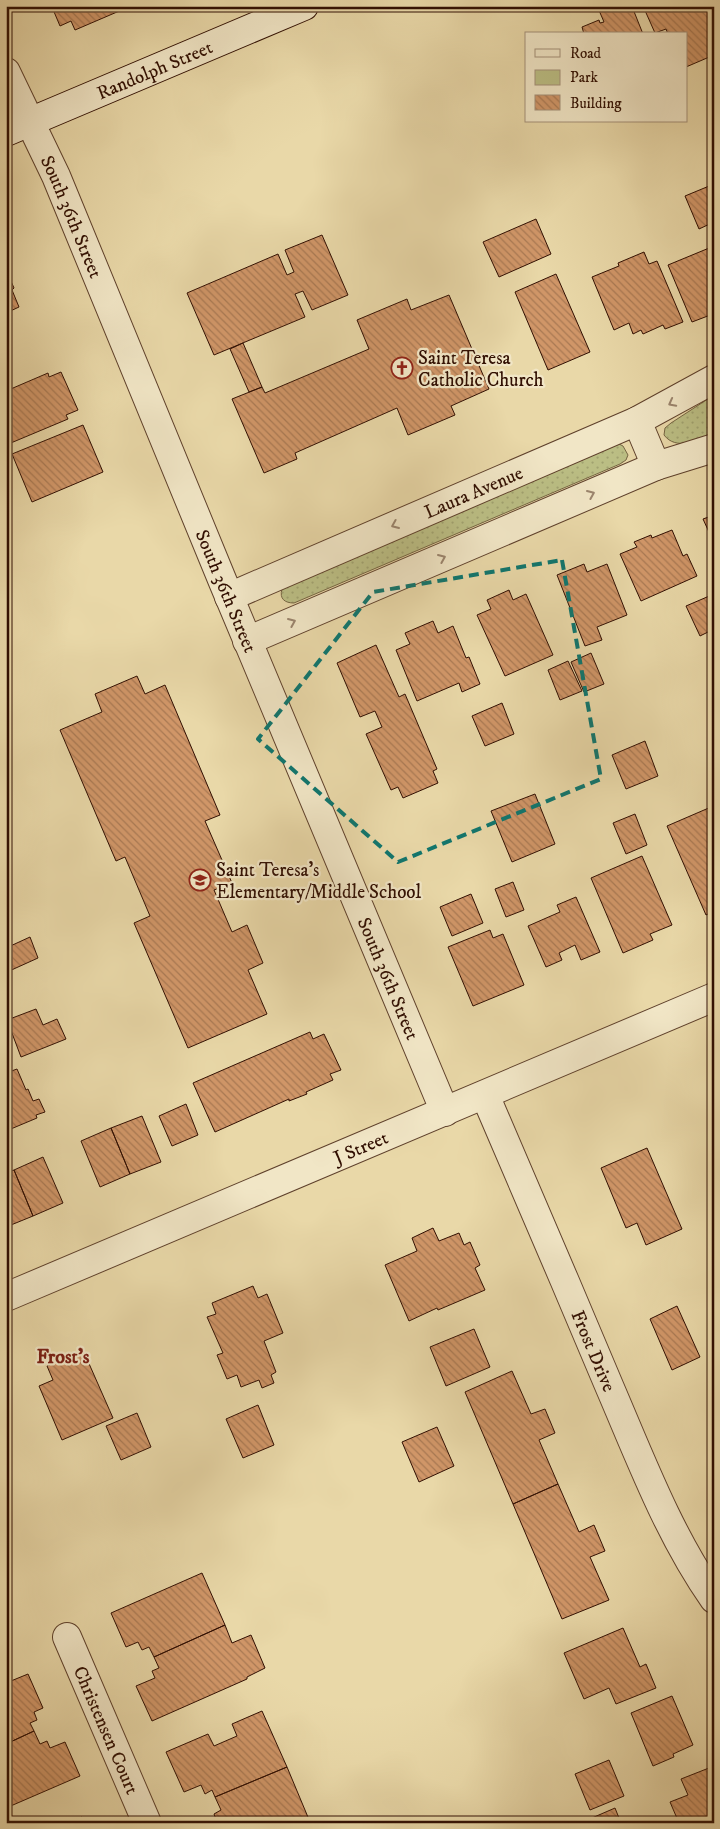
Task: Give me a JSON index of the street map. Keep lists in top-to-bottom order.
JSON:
{
  "streets": {
    "street": [
      "Randolph Street",
      "South 36th Street",
      "Laura Avenue",
      "J Street",
      "Frost Drive",
      "Christensen Court"
    ]
  },
  "crossings": [
    ["Randolph Street", "South 36th Street"],
    ["South 36th Street", "Laura Avenue"],
    ["South 36th Street", "J Street"],
    ["J Street", "Frost Drive"]
  ],
  "districts": ["Frost's"],
  "places": {
    "church": ["Saint Teresa Catholic Church"],
    "school or university": ["Saint Teresa's Elementary/Middle School"]
  },
  "legend": ["Road", "Park", "Building"]
}
